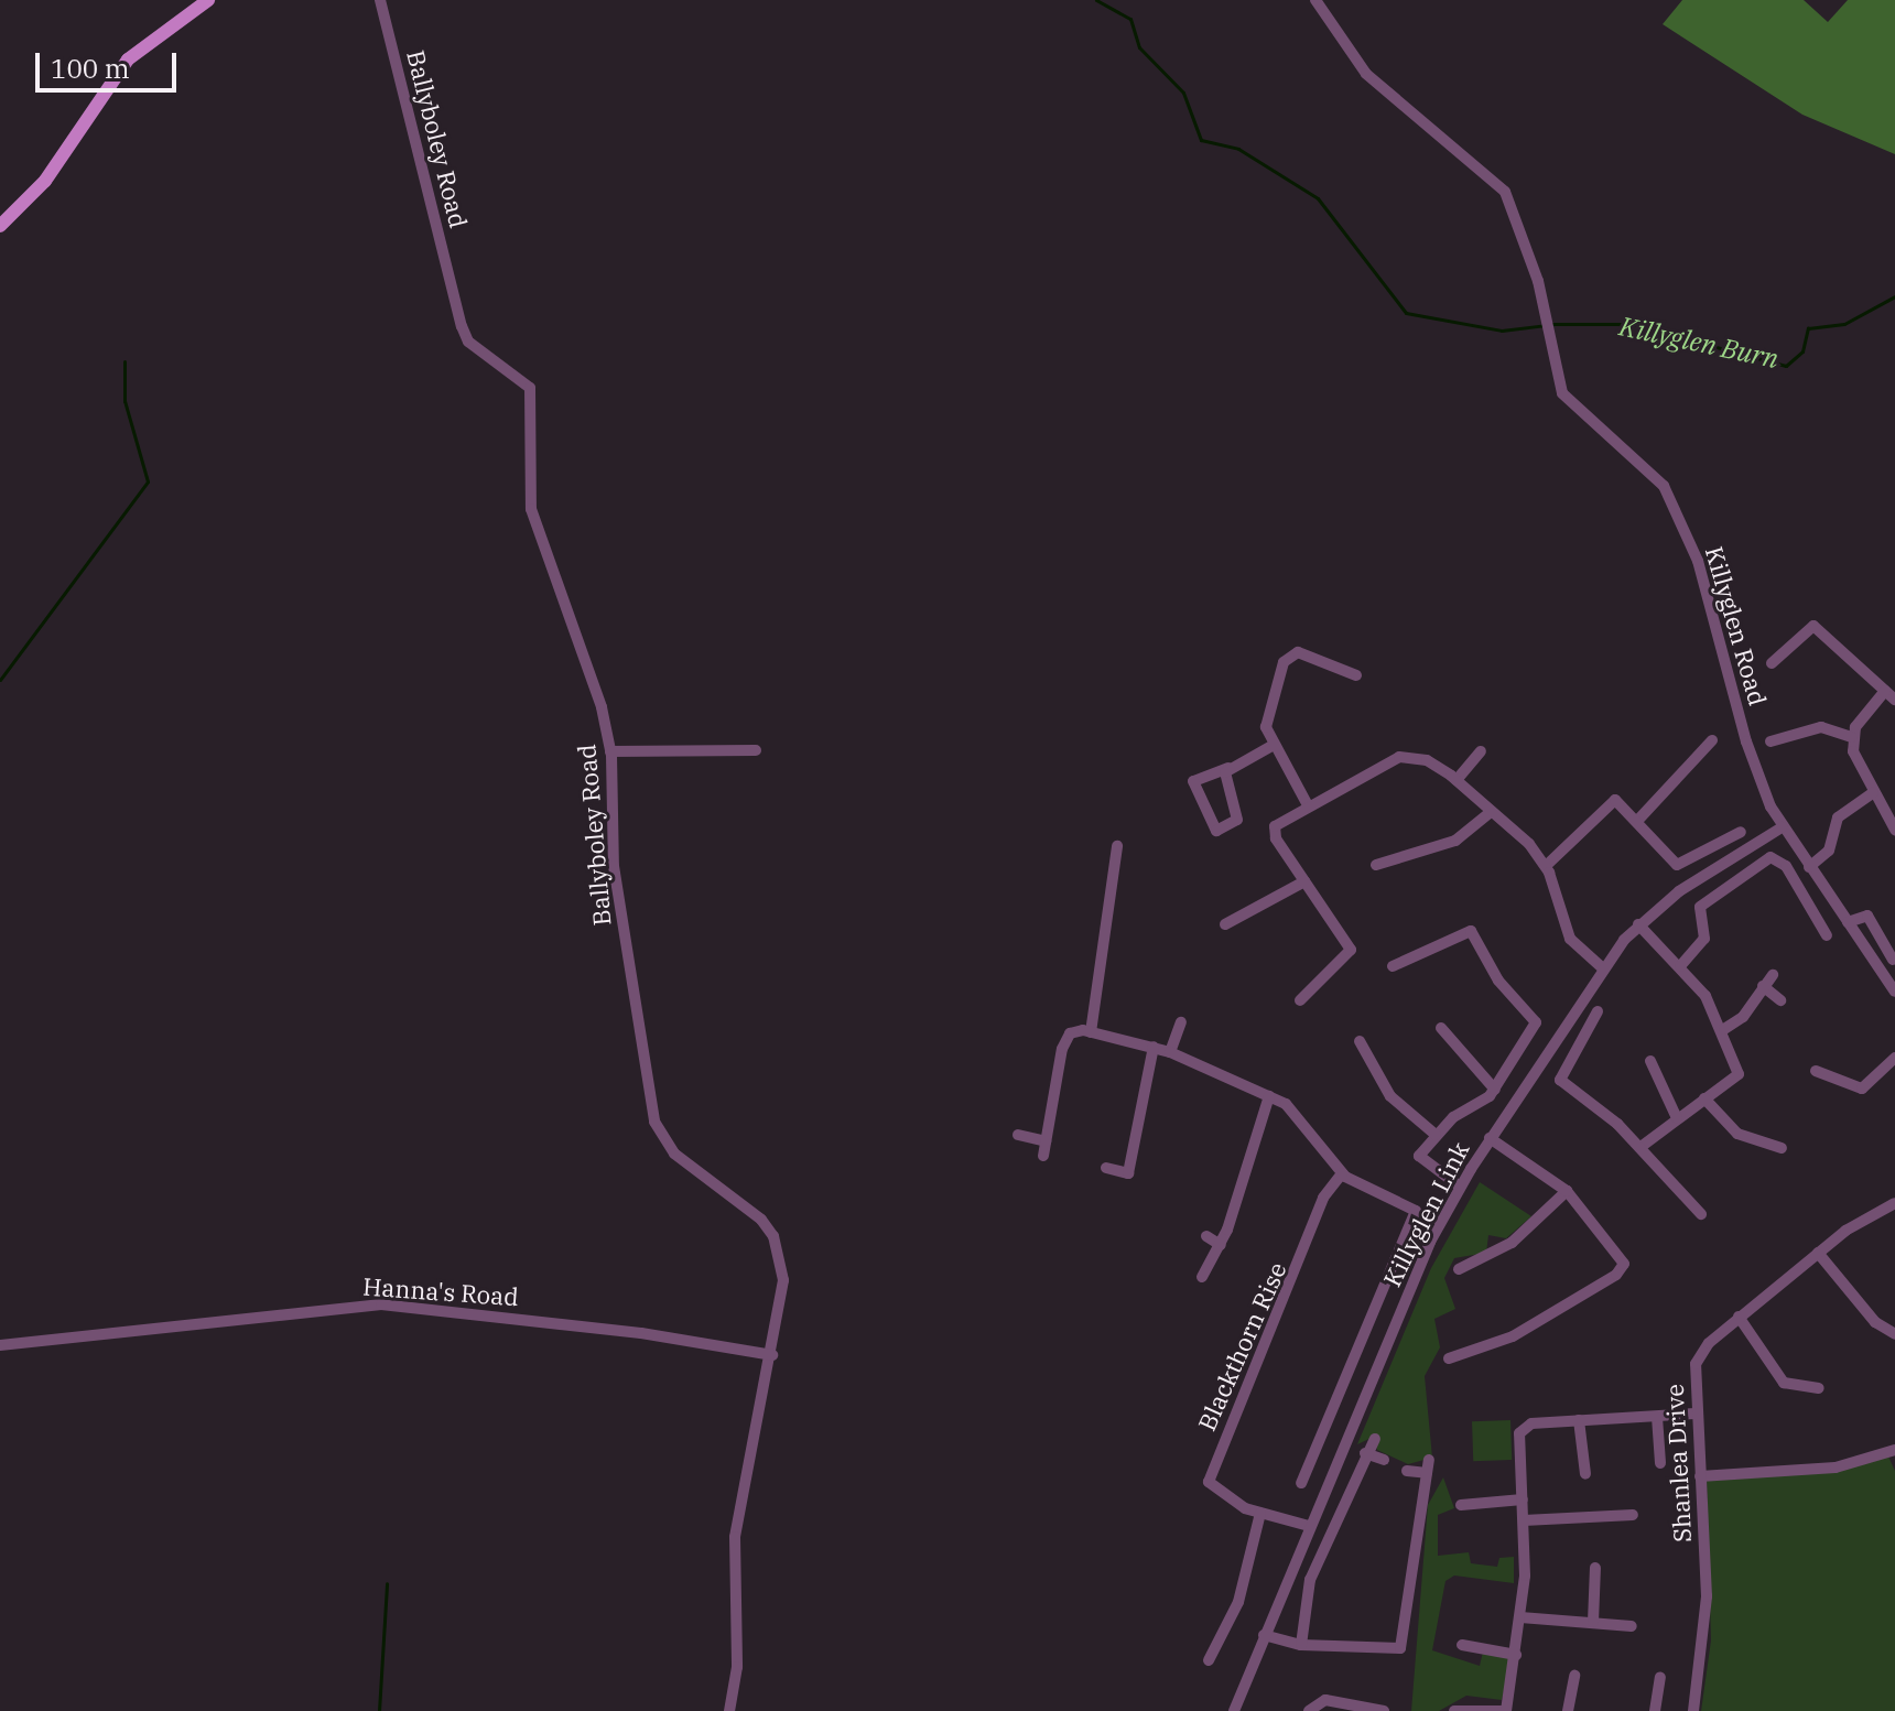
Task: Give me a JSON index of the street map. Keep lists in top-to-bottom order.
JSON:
{
  "streets": {
    "street": [
      "Ballyboley Road",
      "Killyglen Road",
      "Killyglen Link",
      "Hanna's Road",
      "Blackthorn Rise",
      "Shanlea Drive"
    ]
  },
  "crossings": [
    ["Ballyboley Road", "Hanna's Road"],
    ["Killyglen Road", "Killyglen Link"],
    ["Killyglen Link", "Blackthorn Rise"]
  ],
  "water": ["Killyglen Burn"],
  "scale_bar": "100 m"
}
